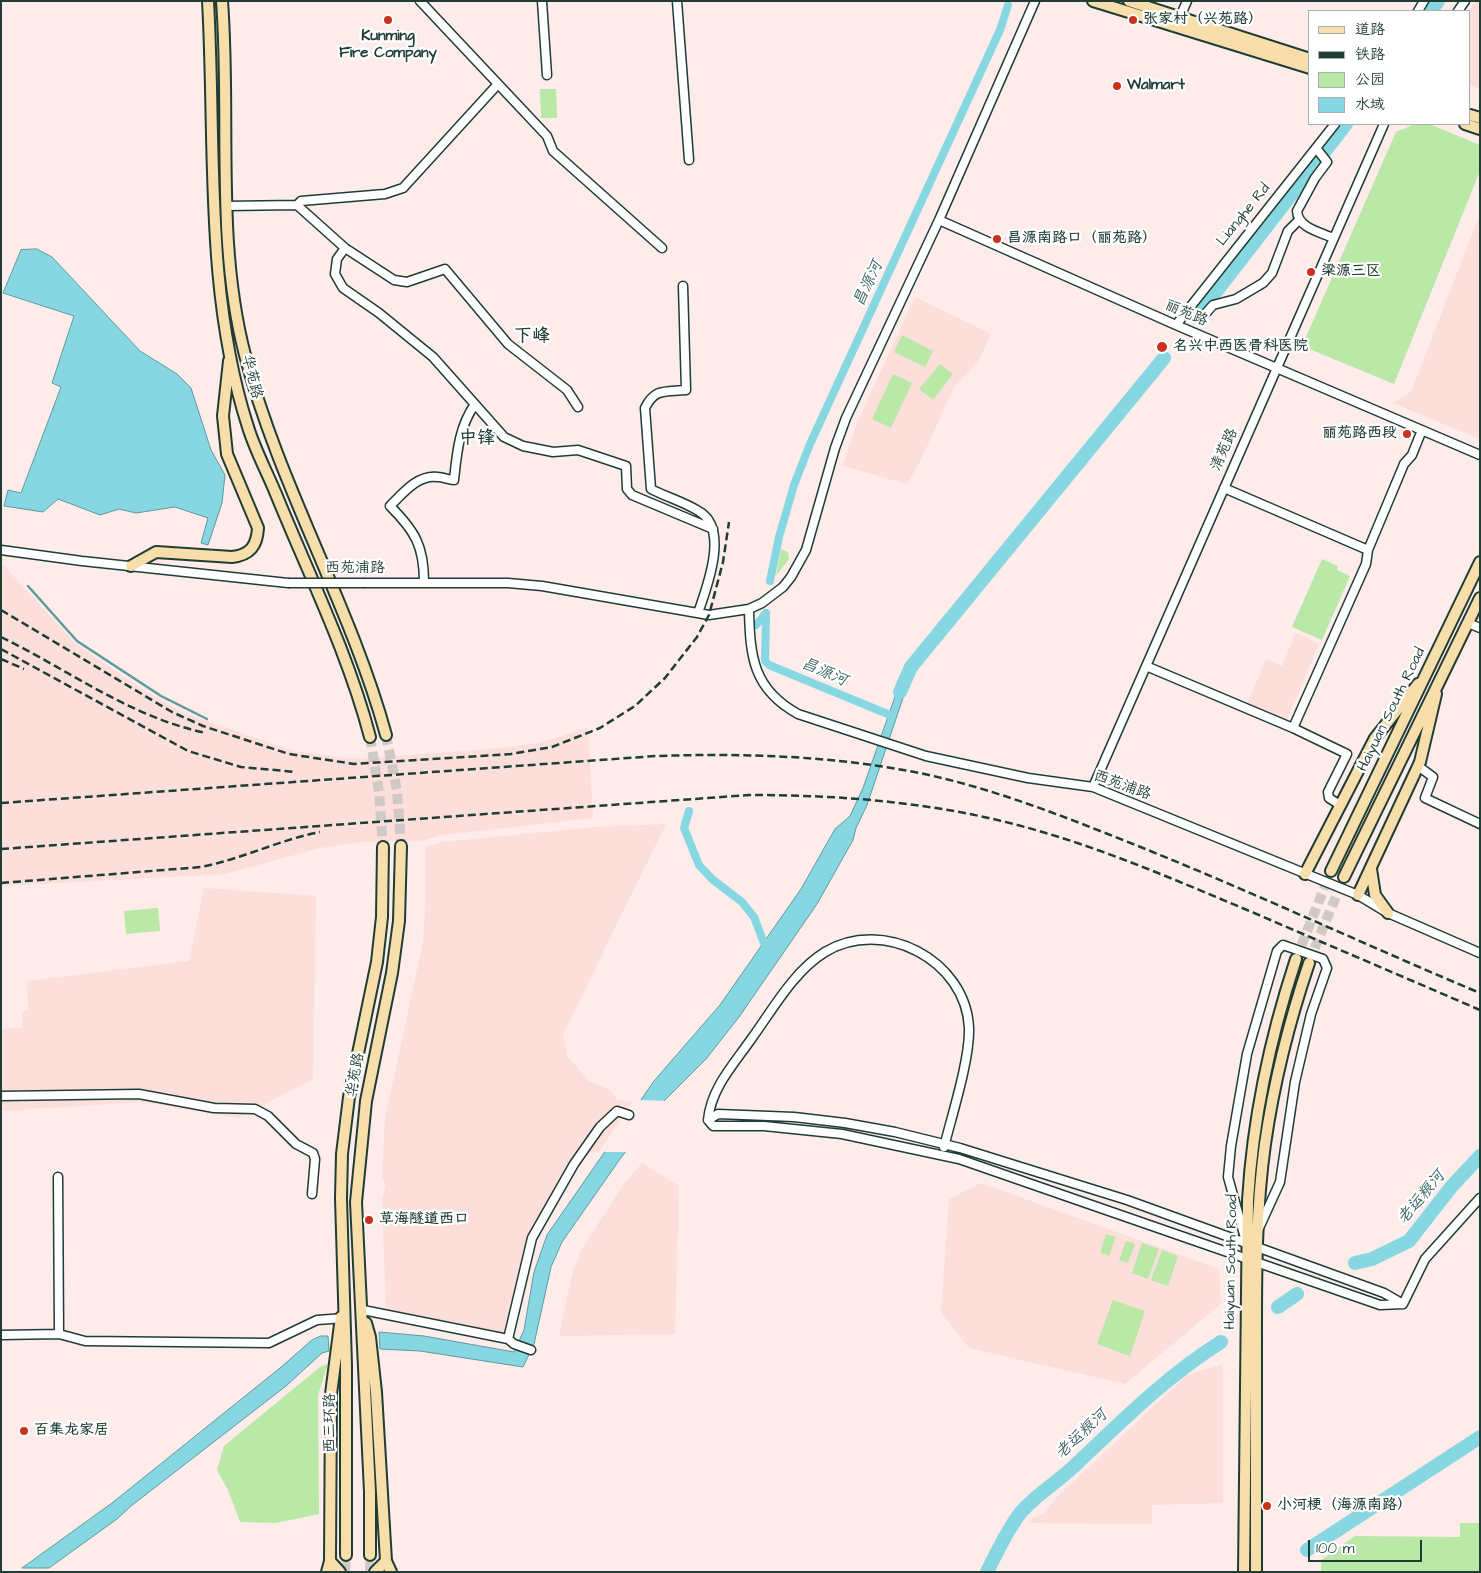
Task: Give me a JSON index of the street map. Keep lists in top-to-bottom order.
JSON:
{
  "streets": {
    "main road": ["华苑路", "Haiyuan South Road", "西三环路"],
    "street": [
      "Lianghe Rd",
      "丽苑路",
      "清苑路",
      "西苑浦路"
    ]
  },
  "crossings": [
    ["Lianghe Rd", "丽苑路"],
    ["丽苑路", "清苑路"],
    ["华苑路", "西三环路"],
    ["清苑路", "西苑浦路"]
  ],
  "districts": ["下峰", "中锋"],
  "water": ["昌源河", "老运粮河"],
  "places": [
    "Kunming Fire Company",
    "张家村（兴苑路）",
    "Walmart",
    "昌源南路口（丽苑路）",
    "梁源三区",
    "名兴中西医骨科医院",
    "丽苑路西段",
    "草海隧道西口",
    "百集龙家居",
    "小河梗（海源南路）"
  ],
  "legend": [
    "道路",
    "铁路",
    "公园",
    "水域"
  ],
  "scale_bar": "100 m"
}
